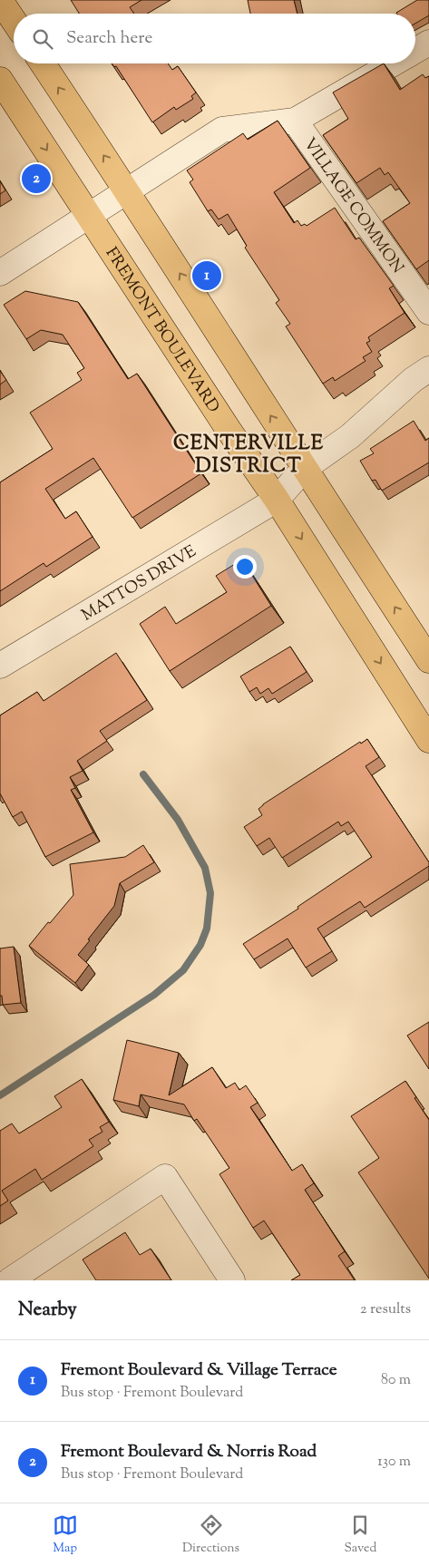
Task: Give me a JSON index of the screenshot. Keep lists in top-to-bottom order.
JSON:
{
  "streets": {
    "main road": ["FREMONT BOULEVARD"],
    "street": ["VILLAGE COMMON", "MATTOS DRIVE"]
  },
  "crossings": [
    ["FREMONT BOULEVARD", "MATTOS DRIVE"]
  ],
  "districts": ["CENTERVILLE DISTRICT"],
  "page": {
    "search": "Search here",
    "pins": ["2", "1"],
    "heading": ["Nearby", "2 results"],
    "list": [
      {
        "mark": "1",
        "name": "Fremont Boulevard & Village Terrace",
        "note": "Bus stop · Fremont Boulevard",
        "value": "80 m"
      },
      {
        "mark": "2",
        "name": "Fremont Boulevard & Norris Road",
        "note": "Bus stop · Fremont Boulevard",
        "value": "130 m"
      }
    ],
    "nav": ["Map", "Directions", "Saved"]
  }
}
